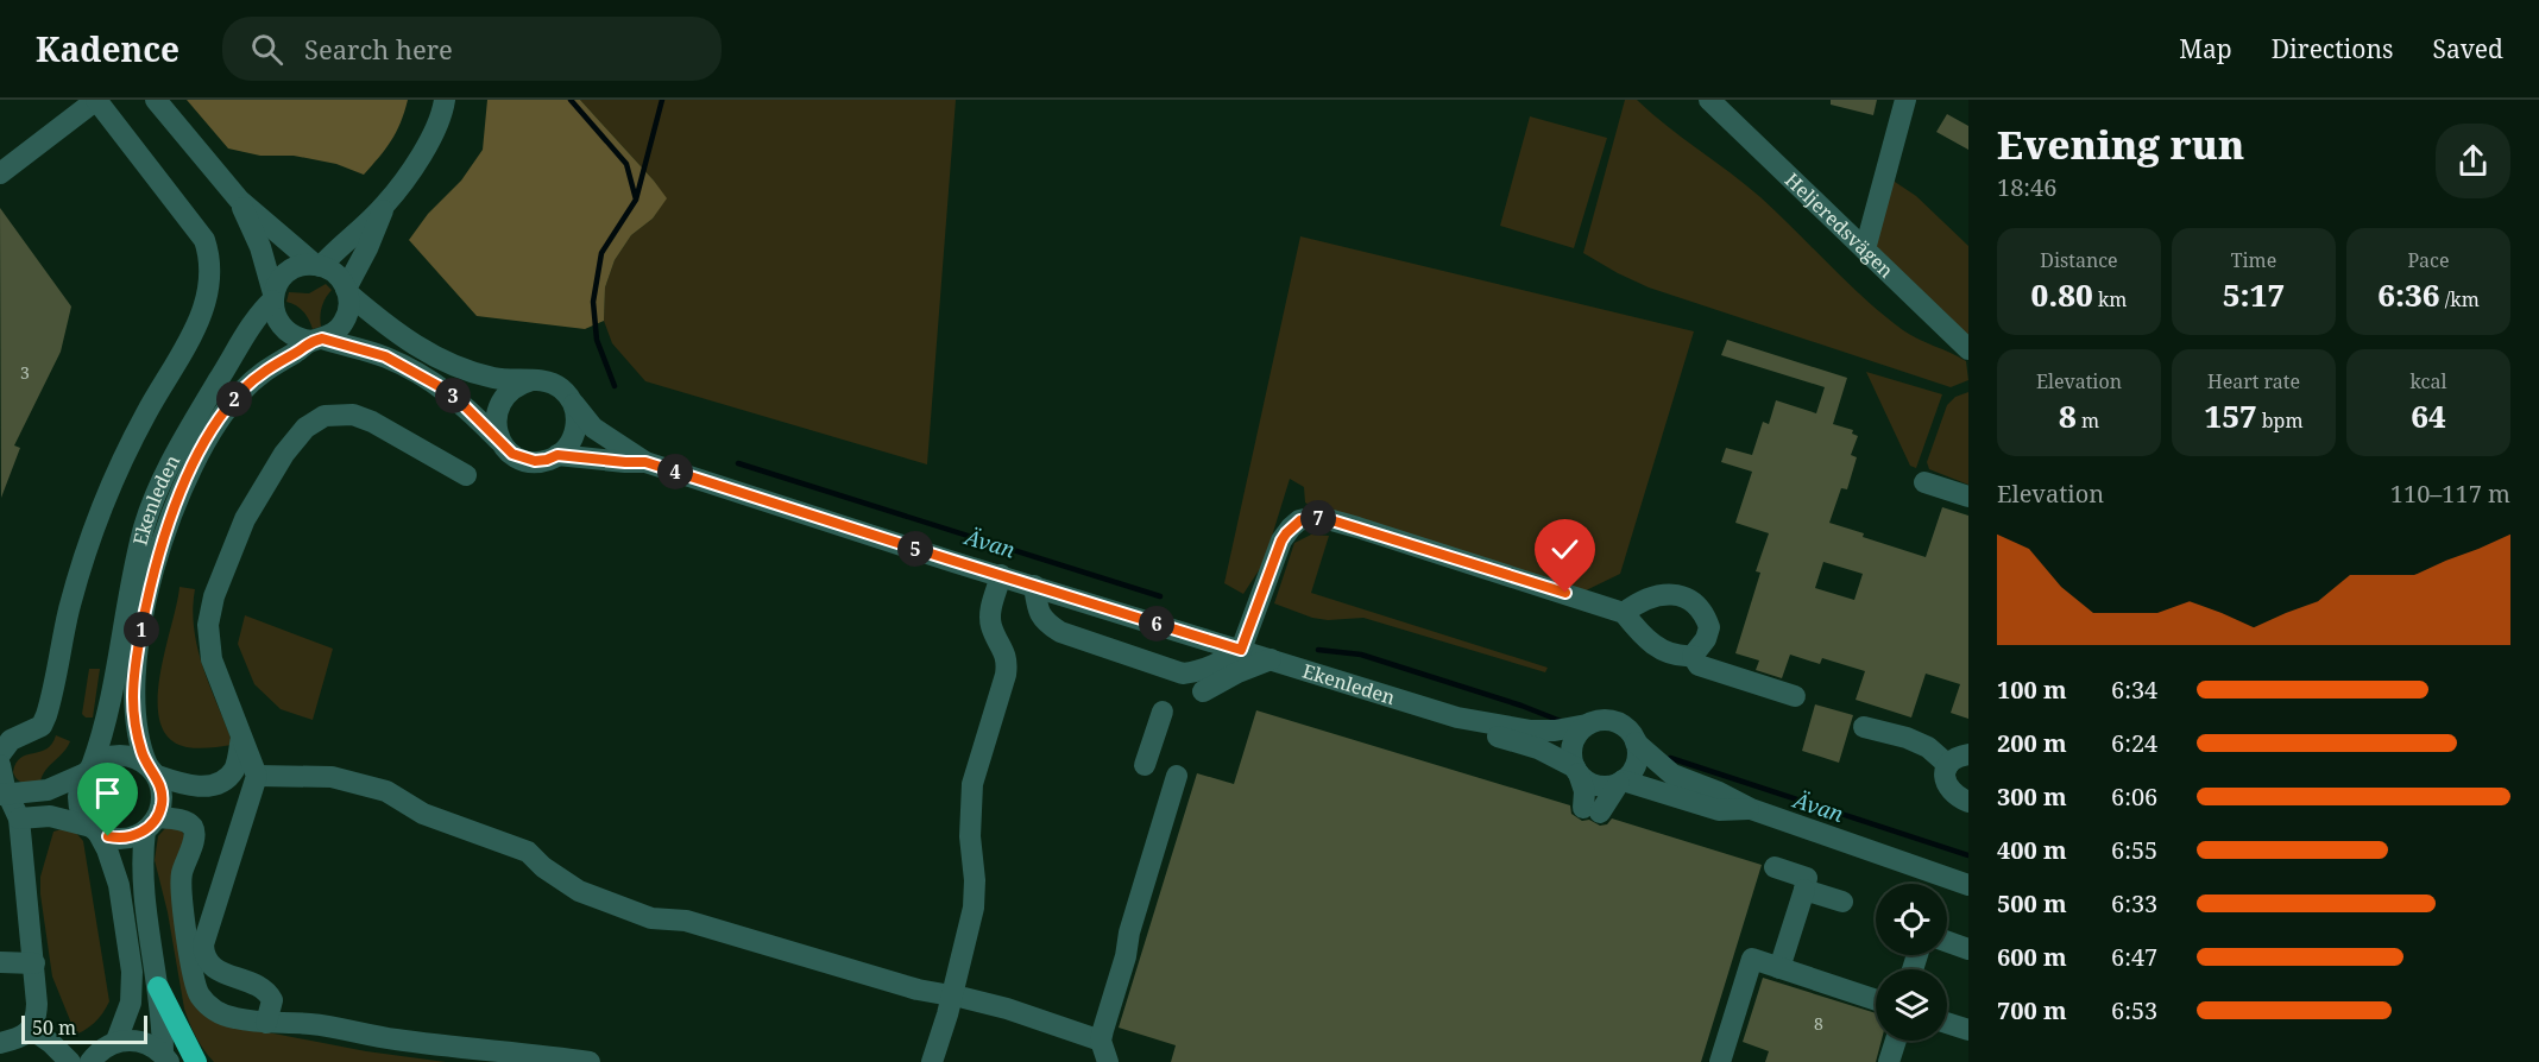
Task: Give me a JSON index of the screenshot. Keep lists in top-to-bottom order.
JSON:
{
  "streets": {
    "street": ["Heljeredsvägen", "Ekenleden"]
  },
  "water": ["Ävan"],
  "house_numbers": ["3", "8"],
  "scale_bar": "50 m",
  "page": {
    "header": "Kadence",
    "search": "Search here",
    "nav": ["Map", "Directions", "Saved"],
    "heading": ["Evening run", "18:46"],
    "stats": [
      ["Distance", "0.80 km"],
      ["Time", "5:17"],
      ["Pace", "6:36 /km"],
      ["Elevation", "8 m"],
      ["Heart rate", "157 bpm"],
      ["kcal", "64"]
    ],
    "pins": [
      "3",
      "2",
      "4",
      "7",
      "5",
      "6",
      "1"
    ],
    "chart": ["Elevation", "110–117 m"],
    "list": [
      {
        "name": "100 m",
        "note": "6:34"
      },
      {
        "name": "200 m",
        "note": "6:24"
      },
      {
        "name": "300 m",
        "note": "6:06"
      },
      {
        "name": "400 m",
        "note": "6:55"
      },
      {
        "name": "500 m",
        "note": "6:33"
      },
      {
        "name": "600 m",
        "note": "6:47"
      },
      {
        "name": "700 m",
        "note": "6:53"
      }
    ],
    "scale": "50 m"
  }
}
